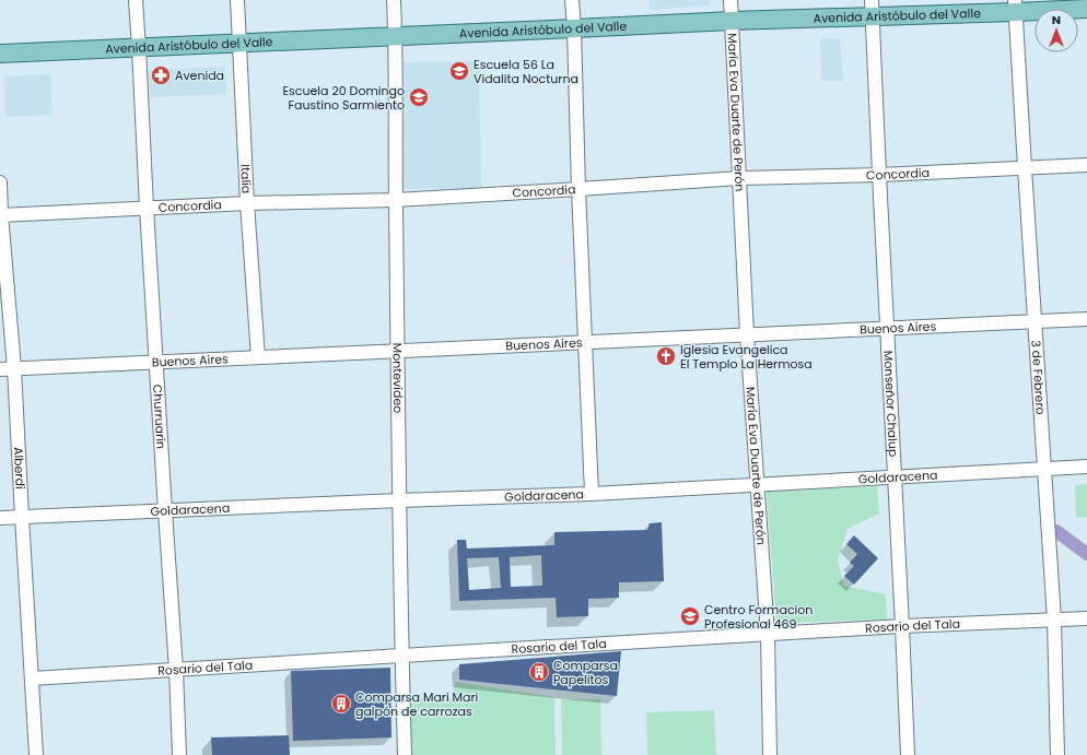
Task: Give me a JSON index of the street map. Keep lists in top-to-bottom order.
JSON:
{
  "streets": {
    "main road": ["Avenida Aristóbulo del Valle"],
    "street": [
      "María Eva Duarte de Perón",
      "Concordia",
      "Italia",
      "Buenos Aires",
      "3 de Febrero",
      "Montevideo",
      "Monseñor Chalup",
      "Churruarín",
      "Alberdi",
      "Goldaracena",
      "Rosario del Tala"
    ]
  },
  "crossings": [
    ["Avenida Aristóbulo del Valle", "María Eva Duarte de Perón"],
    ["Avenida Aristóbulo del Valle", "Italia"],
    ["Avenida Aristóbulo del Valle", "3 de Febrero"],
    ["Avenida Aristóbulo del Valle", "Montevideo"],
    ["Avenida Aristóbulo del Valle", "Monseñor Chalup"],
    ["Avenida Aristóbulo del Valle", "Churruarín"],
    ["María Eva Duarte de Perón", "Concordia"],
    ["María Eva Duarte de Perón", "Buenos Aires"],
    ["María Eva Duarte de Perón", "Goldaracena"],
    ["María Eva Duarte de Perón", "Rosario del Tala"],
    ["Concordia", "Italia"],
    ["Concordia", "3 de Febrero"],
    ["Concordia", "Montevideo"],
    ["Concordia", "Monseñor Chalup"],
    ["Concordia", "Churruarín"],
    ["Concordia", "Alberdi"],
    ["Italia", "Buenos Aires"],
    ["Buenos Aires", "3 de Febrero"],
    ["Buenos Aires", "Montevideo"],
    ["Buenos Aires", "Monseñor Chalup"],
    ["Buenos Aires", "Churruarín"],
    ["Buenos Aires", "Alberdi"],
    ["3 de Febrero", "Goldaracena"],
    ["3 de Febrero", "Rosario del Tala"],
    ["Montevideo", "Goldaracena"],
    ["Montevideo", "Rosario del Tala"],
    ["Monseñor Chalup", "Goldaracena"],
    ["Monseñor Chalup", "Rosario del Tala"],
    ["Churruarín", "Goldaracena"],
    ["Churruarín", "Rosario del Tala"],
    ["Alberdi", "Goldaracena"],
    ["Alberdi", "Rosario del Tala"]
  ],
  "places": {
    "school or university": ["Escuela 56 La Vidalita Nocturna", "Escuela 20 Domingo Faustino Sarmiento", "Centro Formacion Profesional 469"],
    "pharmacy": ["Avenida"],
    "church": ["Iglesia Evangelica El Templo La Hermosa"],
    "building": ["Comparsa Papelitos", "Comparsa Mari Mari galpón de carrozas"]
  },
  "north": "top"
}
